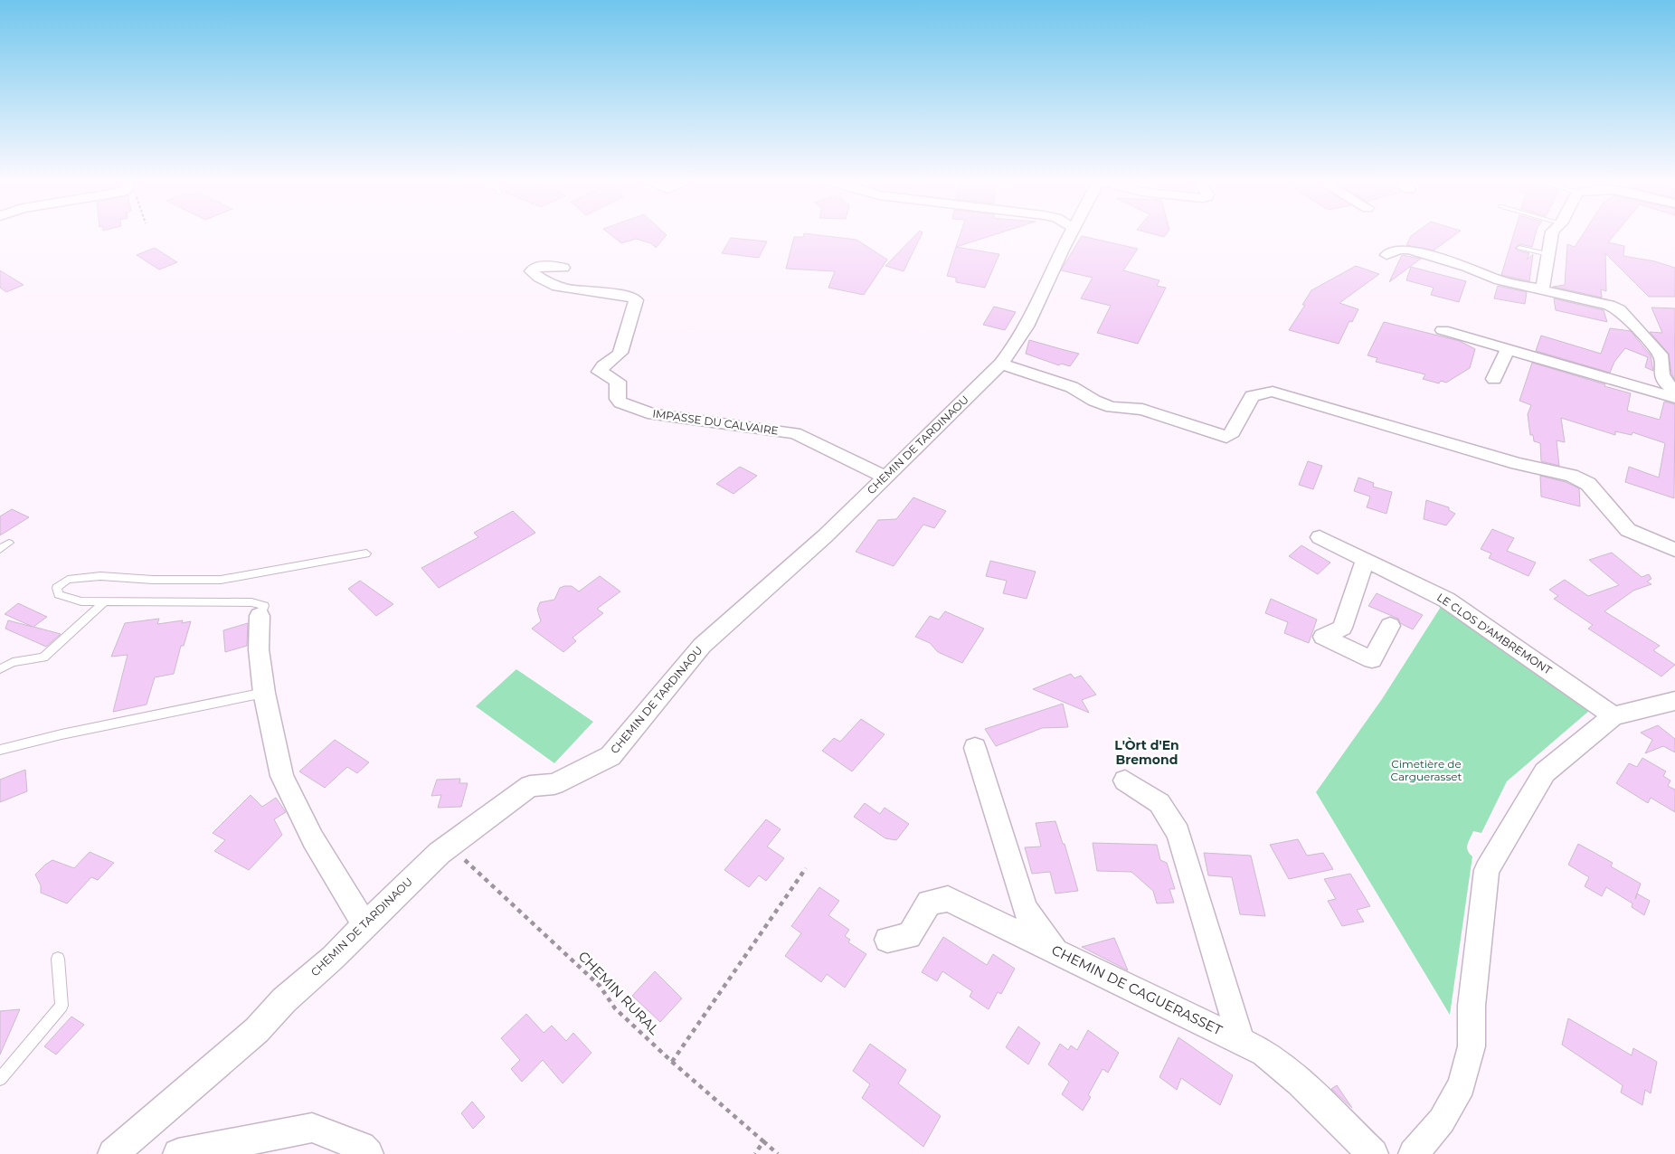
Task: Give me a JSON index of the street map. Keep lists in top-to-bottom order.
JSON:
{
  "streets": {
    "street": [
      "IMPASSE DU CALVAIRE",
      "CHEMIN DE TARDINAOU",
      "LE CLOS D'AMBREMONT",
      "CHEMIN DE CAGUERASSET"
    ],
    "path": ["CHEMIN RURAL"]
  },
  "crossings": [
    ["IMPASSE DU CALVAIRE", "CHEMIN DE TARDINAOU"],
    ["CHEMIN DE TARDINAOU", "CHEMIN RURAL"]
  ],
  "districts": ["L'Òrt d'En Bremond"],
  "parks": ["Cimetière de Carguerasset"]
}
